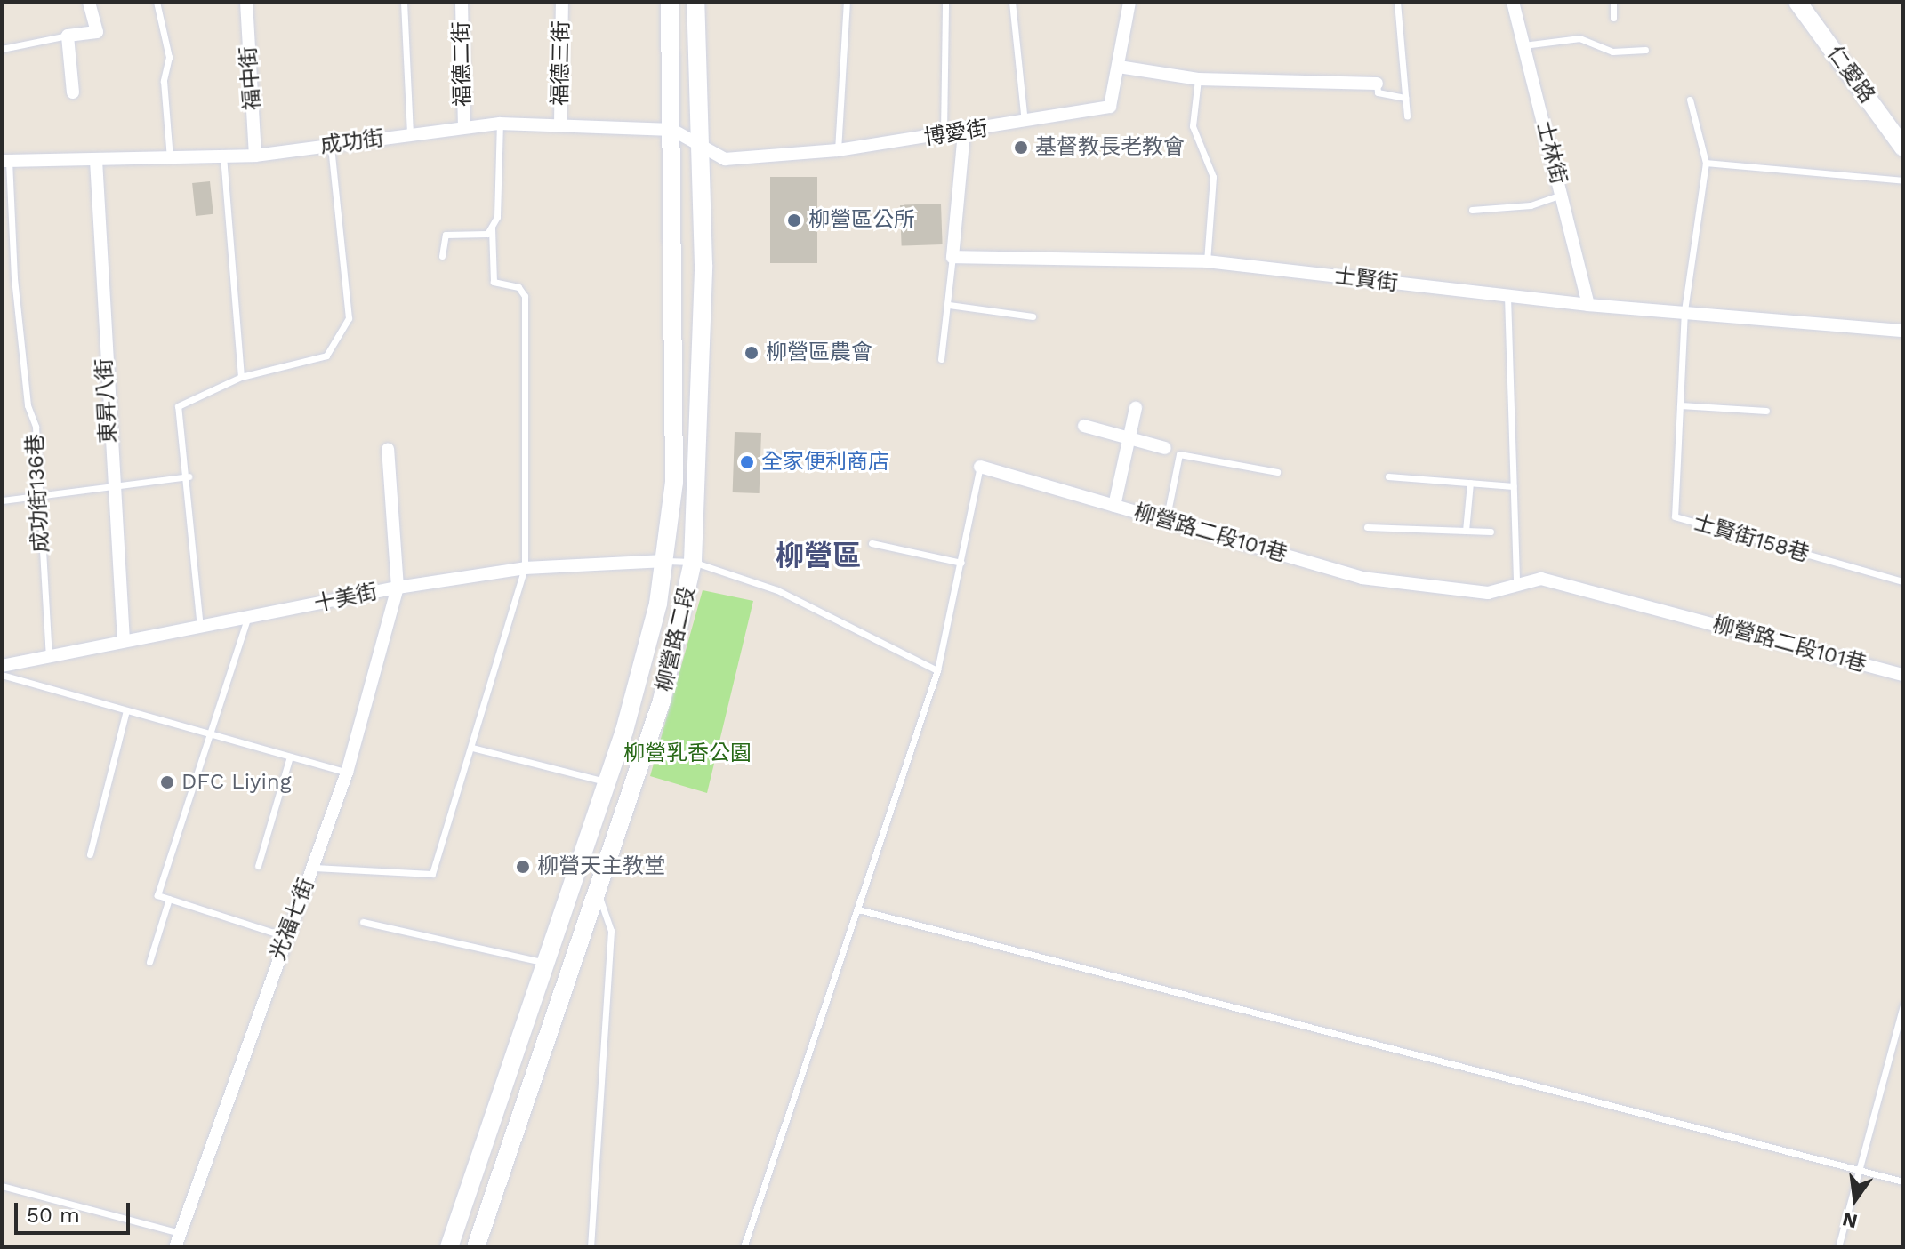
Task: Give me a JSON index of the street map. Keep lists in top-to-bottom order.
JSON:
{
  "streets": {
    "street": [
      "福德三街",
      "福德二街",
      "仁愛路",
      "福中街",
      "博愛街",
      "成功街",
      "士林街",
      "士賢街",
      "東昇八街",
      "柳營路二段101巷",
      "十美街",
      "柳營路二段",
      "光福七街"
    ],
    "lane": ["成功街136巷", "士賢街158巷"]
  },
  "crossings": [
    ["福德三街", "成功街"],
    ["福德二街", "成功街"],
    ["福中街", "成功街"],
    ["博愛街", "成功街"],
    ["博愛街", "柳營路二段"],
    ["成功街", "東昇八街"],
    ["成功街", "成功街136巷"],
    ["成功街", "柳營路二段"],
    ["士林街", "士賢街"],
    ["士賢街", "士賢街158巷"],
    ["東昇八街", "十美街"],
    ["成功街136巷", "十美街"],
    ["十美街", "柳營路二段"],
    ["十美街", "光福七街"]
  ],
  "districts": ["柳營區"],
  "parks": ["柳營乳香公園"],
  "places": [
    "基督教長老教會",
    "柳營區公所",
    "柳營區農會",
    "全家便利商店",
    "DFC Liying",
    "柳營天主教堂"
  ],
  "scale_bar": "50 m",
  "north": "bottom"
}
